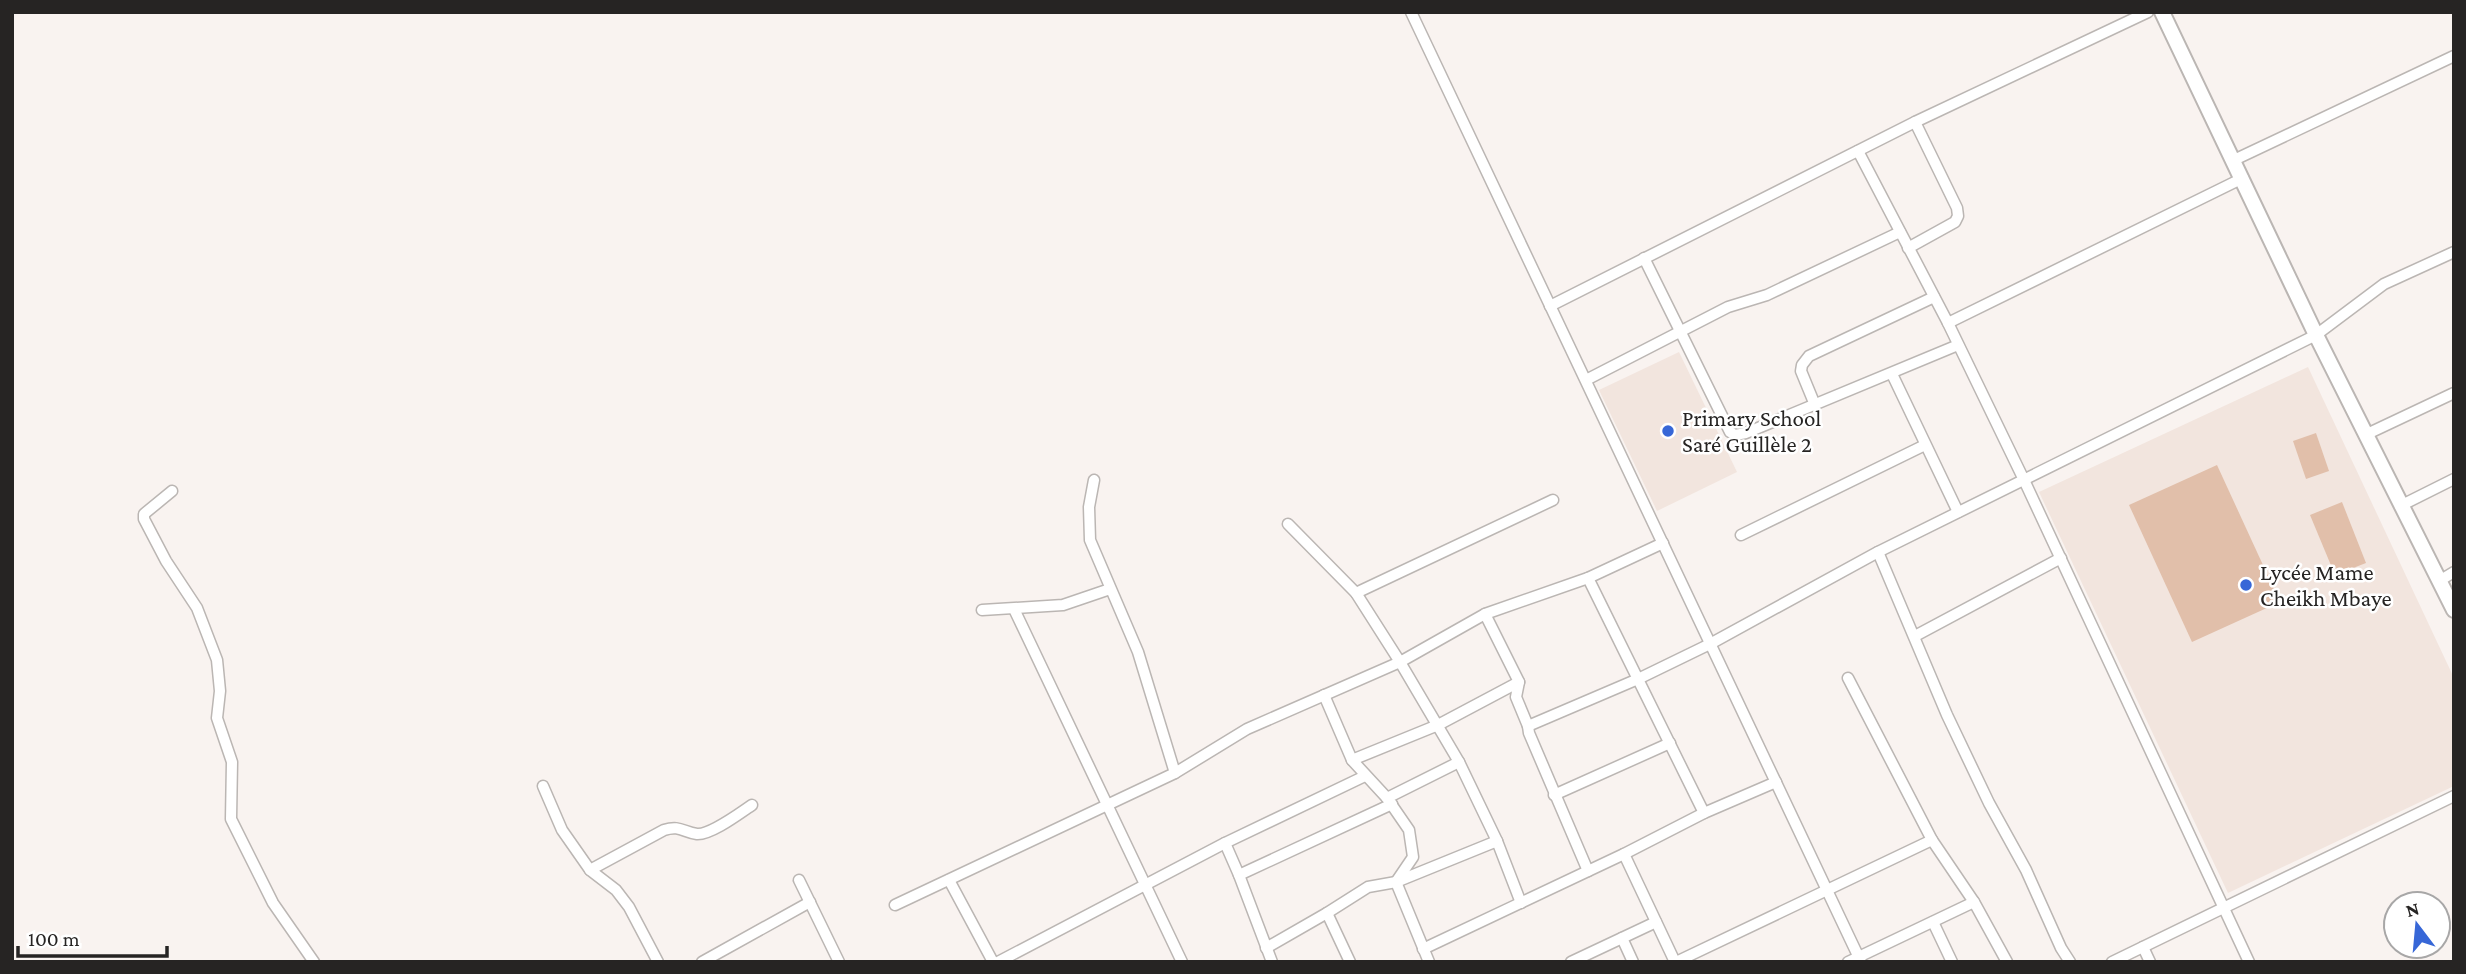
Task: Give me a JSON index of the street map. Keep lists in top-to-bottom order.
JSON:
{
  "places": ["Primary School Saré Guillèle 2", "Lycée Mame Cheikh Mbaye"],
  "scale_bar": "100 m",
  "north": "top"
}
